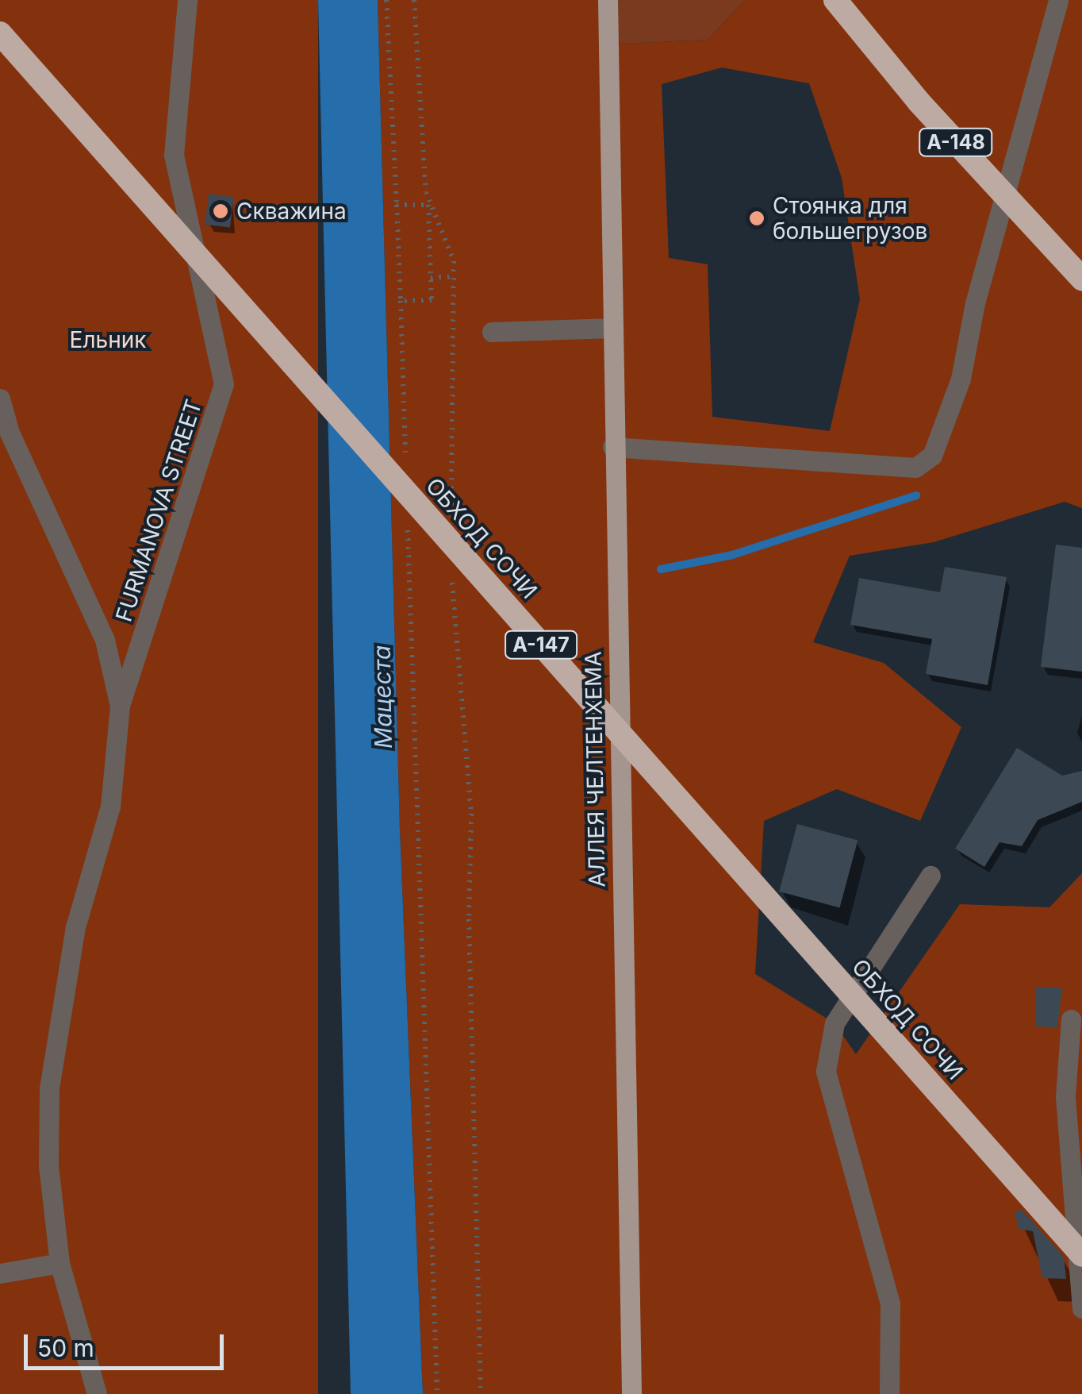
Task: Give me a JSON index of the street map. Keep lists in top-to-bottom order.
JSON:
{
  "streets": {
    "highway": ["А-148", "ОБХОД СОЧИ", "А-147"],
    "main road": ["АЛЛЕЯ ЧЕЛТЕНХЕМА"],
    "street": ["FURMANOVA STREET"]
  },
  "water": ["Мацеста"],
  "parks": ["Ельник"],
  "places": ["Скважина", "Стоянка для большегрузов"],
  "scale_bar": "50 m"
}
